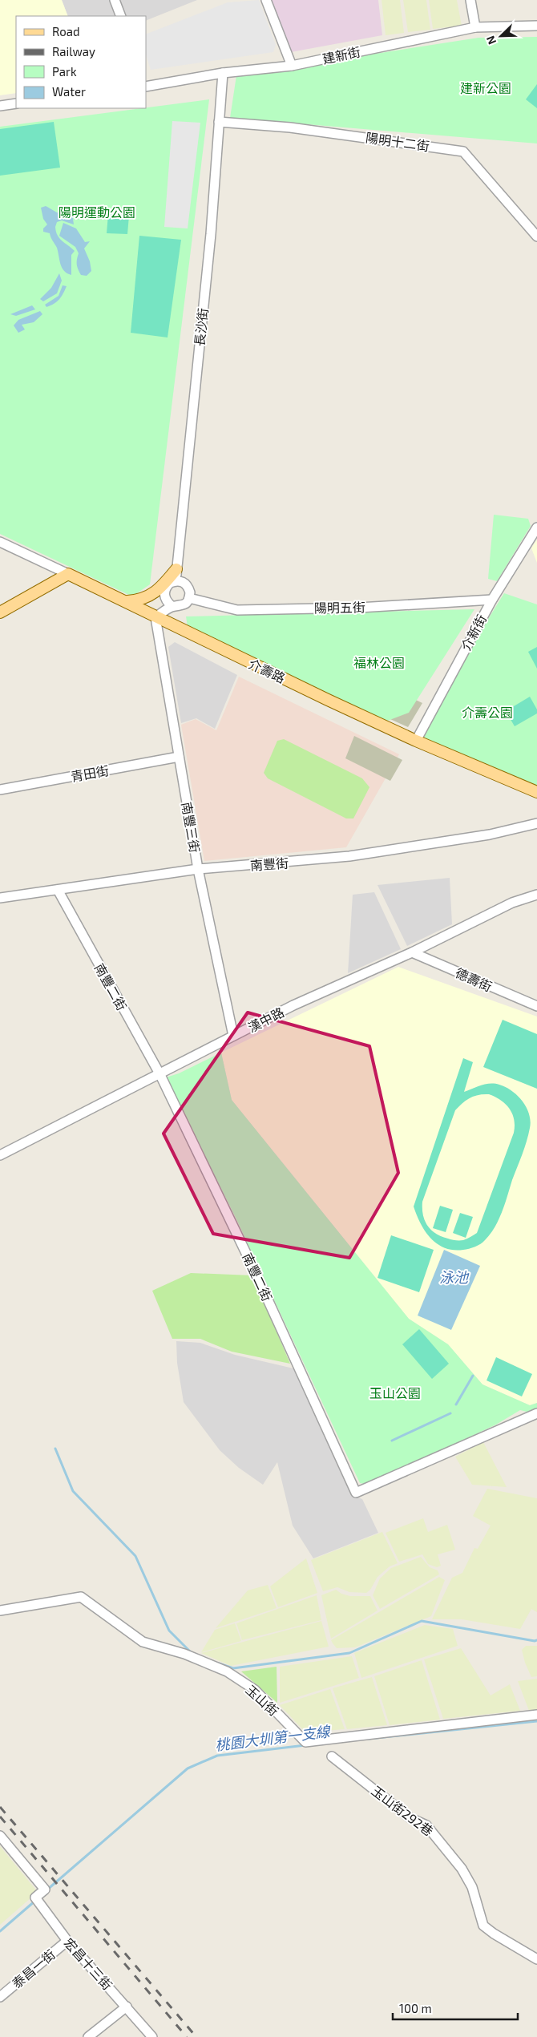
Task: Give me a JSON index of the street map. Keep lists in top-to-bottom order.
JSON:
{
  "streets": {
    "main road": ["介壽路"],
    "street": [
      "建新街",
      "陽明十二街",
      "長沙街",
      "陽明五街",
      "介新街",
      "青田街",
      "南豐三街",
      "南豐街",
      "德壽街",
      "南豐二街",
      "漢中路",
      "玉山街",
      "玉山街292巷",
      "宏昌十三街",
      "泰昌一街"
    ]
  },
  "crossings": [
    ["建新街", "長沙街"],
    ["陽明十二街", "長沙街"],
    ["長沙街", "陽明五街"],
    ["陽明五街", "介新街"],
    ["介新街", "介壽路"],
    ["介壽路", "南豐三街"],
    ["青田街", "南豐三街"],
    ["南豐三街", "南豐街"],
    ["南豐三街", "漢中路"],
    ["南豐街", "南豐二街"],
    ["德壽街", "漢中路"],
    ["南豐二街", "漢中路"],
    ["宏昌十三街", "泰昌一街"]
  ],
  "water": ["泳池", "桃園大圳第一支線"],
  "parks": [
    "建新公園",
    "陽明運動公園",
    "福林公園",
    "介壽公園",
    "玉山公園"
  ],
  "legend": [
    "Road",
    "Railway",
    "Park",
    "Water"
  ],
  "scale_bar": "100 m",
  "north": "bottom left"
}
